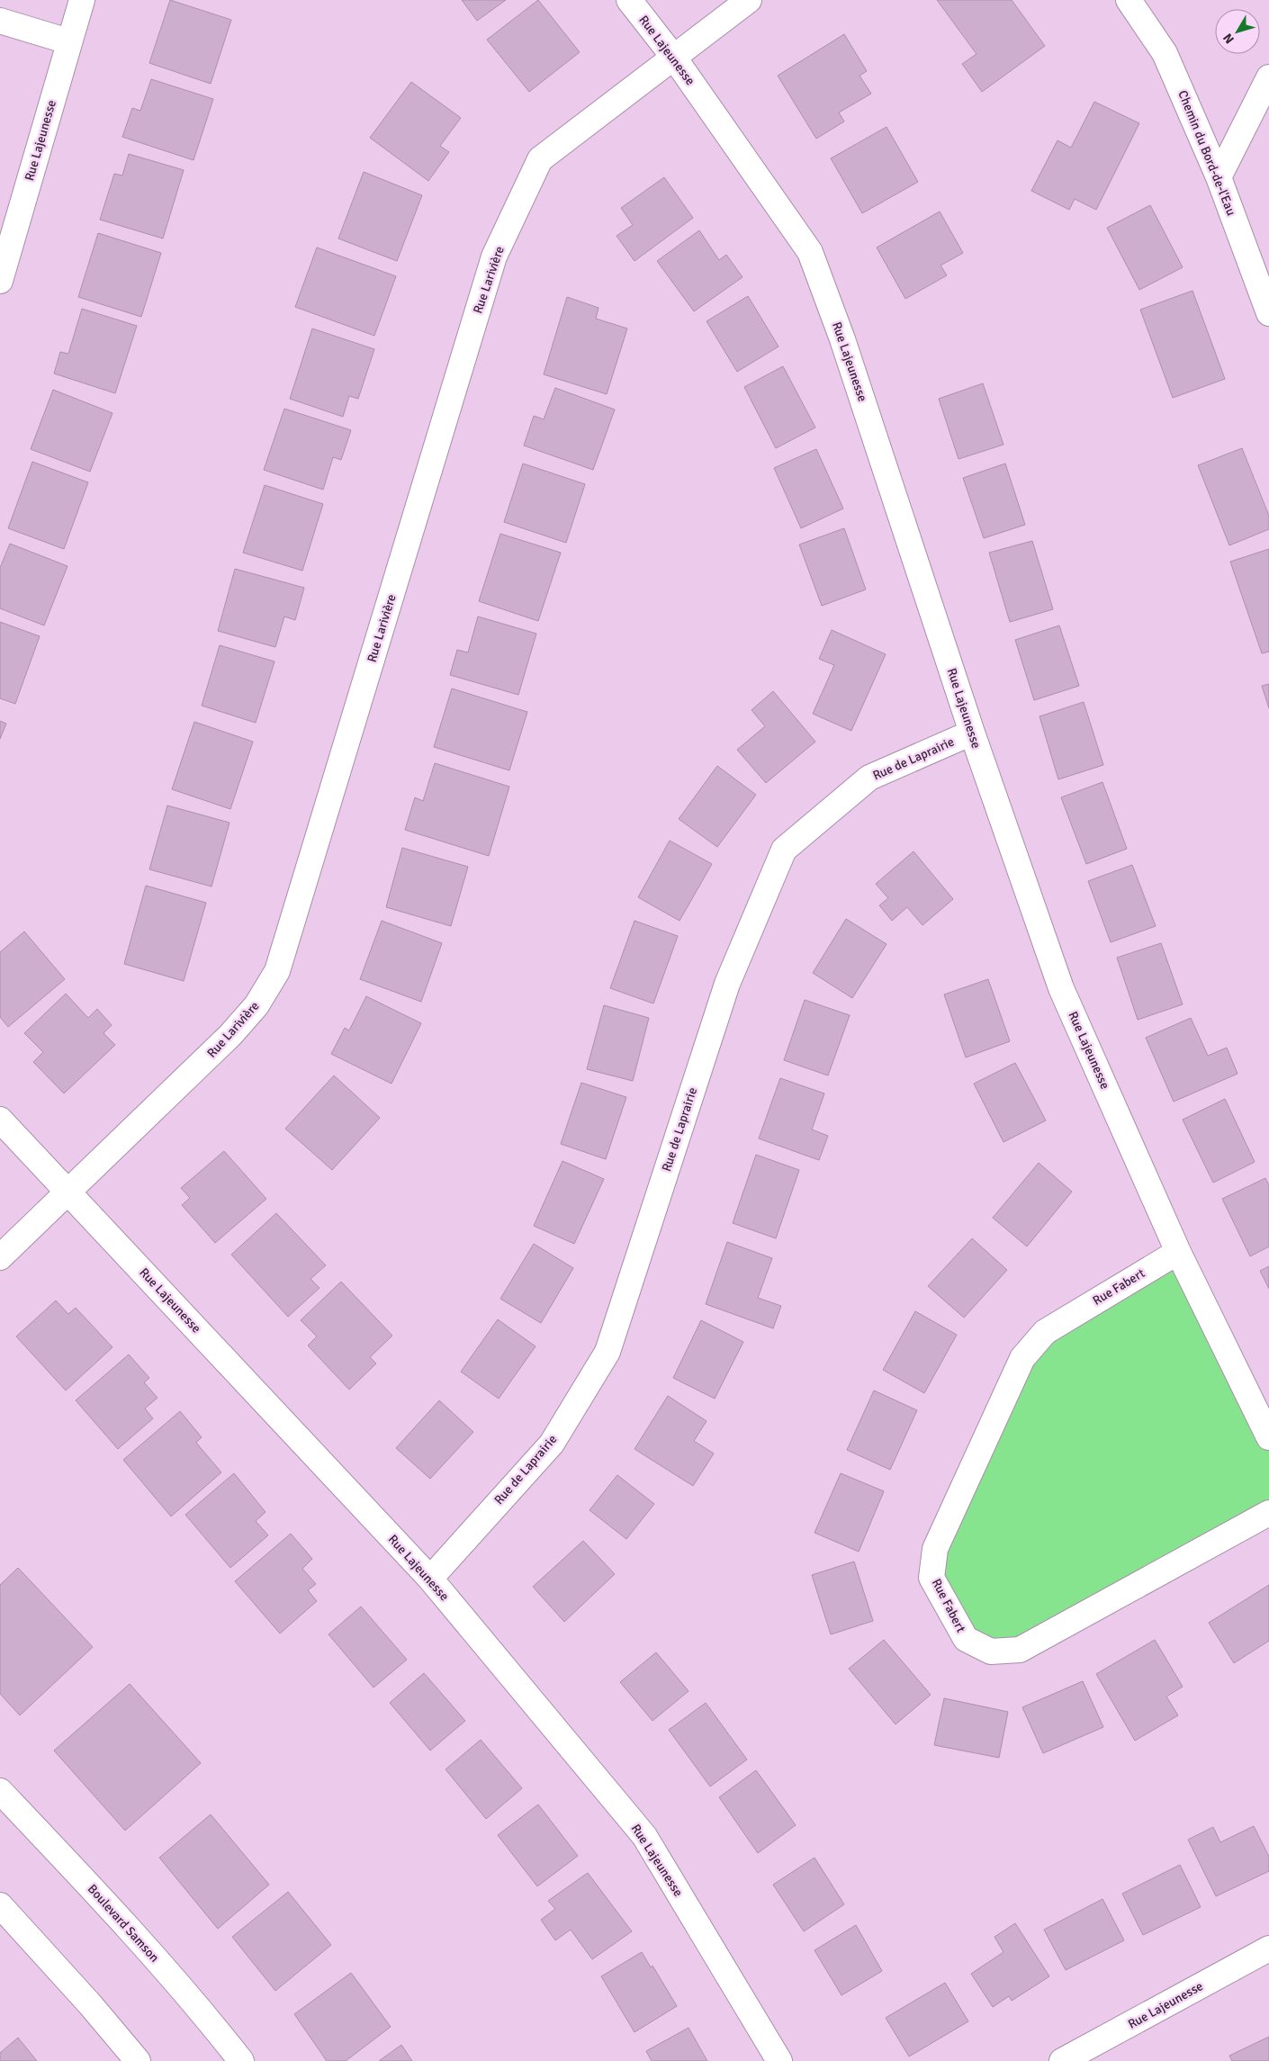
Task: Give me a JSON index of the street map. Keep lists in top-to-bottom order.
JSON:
{
  "streets": {
    "street": [
      "Rue Lajeunesse",
      "Chemin du Bord-de-l'Eau",
      "Rue Larivière",
      "Rue de Laprairie",
      "Rue Fabert",
      "Boulevard Samson"
    ]
  },
  "crossings": [
    ["Rue Lajeunesse", "Rue Larivière"],
    ["Rue Lajeunesse", "Rue de Laprairie"],
    ["Rue Lajeunesse", "Rue Fabert"]
  ],
  "north": "bottom left"
}
